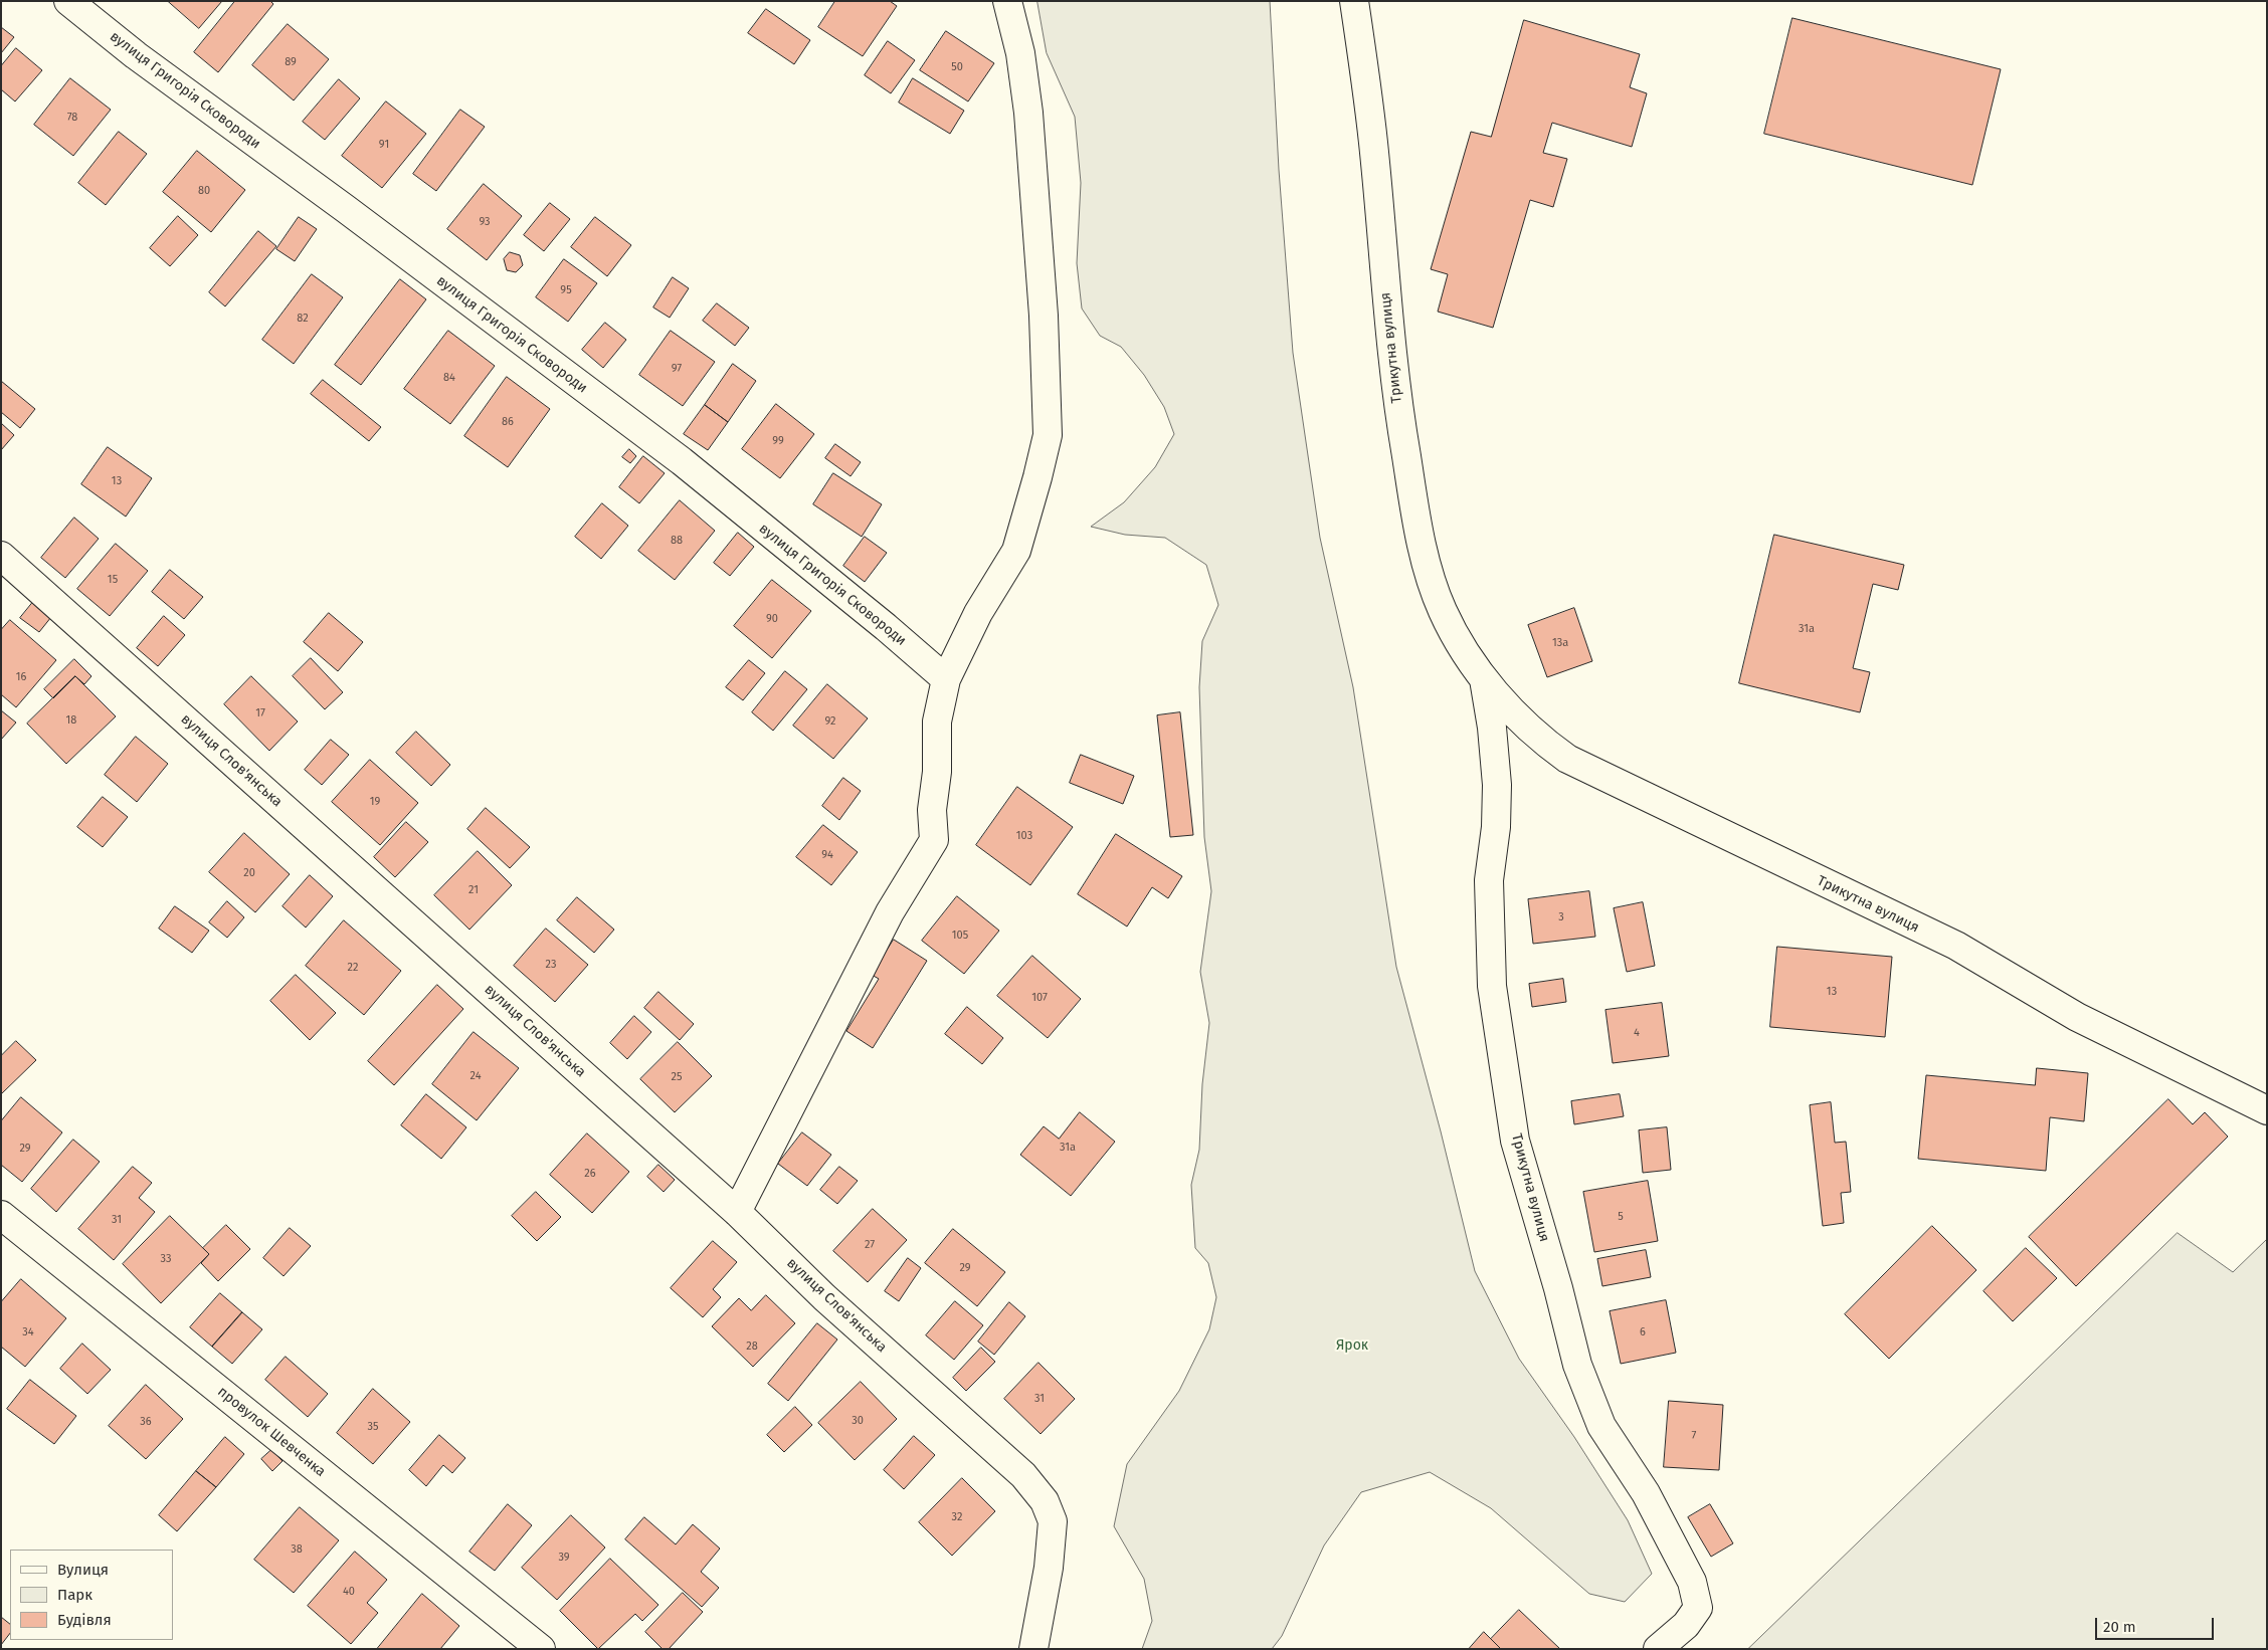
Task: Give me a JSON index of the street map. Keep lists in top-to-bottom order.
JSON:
{
  "streets": {
    "street": [
      "вулиця Григорія Сковороди",
      "Трикутна вулиця",
      "вулиця Слов'янська",
      "провулок Шевченка"
    ]
  },
  "parks": ["Ярок"],
  "house_numbers": [
    "89",
    "50",
    "78",
    "91",
    "80",
    "93",
    "95",
    "82",
    "97",
    "84",
    "86",
    "99",
    "13",
    "88",
    "15",
    "90",
    "31а",
    "13а",
    "16",
    "17",
    "18",
    "92",
    "19",
    "103",
    "94",
    "20",
    "21",
    "3",
    "105",
    "23",
    "22",
    "13",
    "107",
    "4",
    "24",
    "25",
    "31а",
    "29",
    "26",
    "5",
    "31",
    "27",
    "33",
    "29",
    "34",
    "6",
    "28",
    "31",
    "30",
    "36",
    "35",
    "7",
    "32",
    "38",
    "39",
    "40"
  ],
  "legend": ["Вулиця", "Парк", "Будівля"],
  "scale_bar": "20 m"
}
